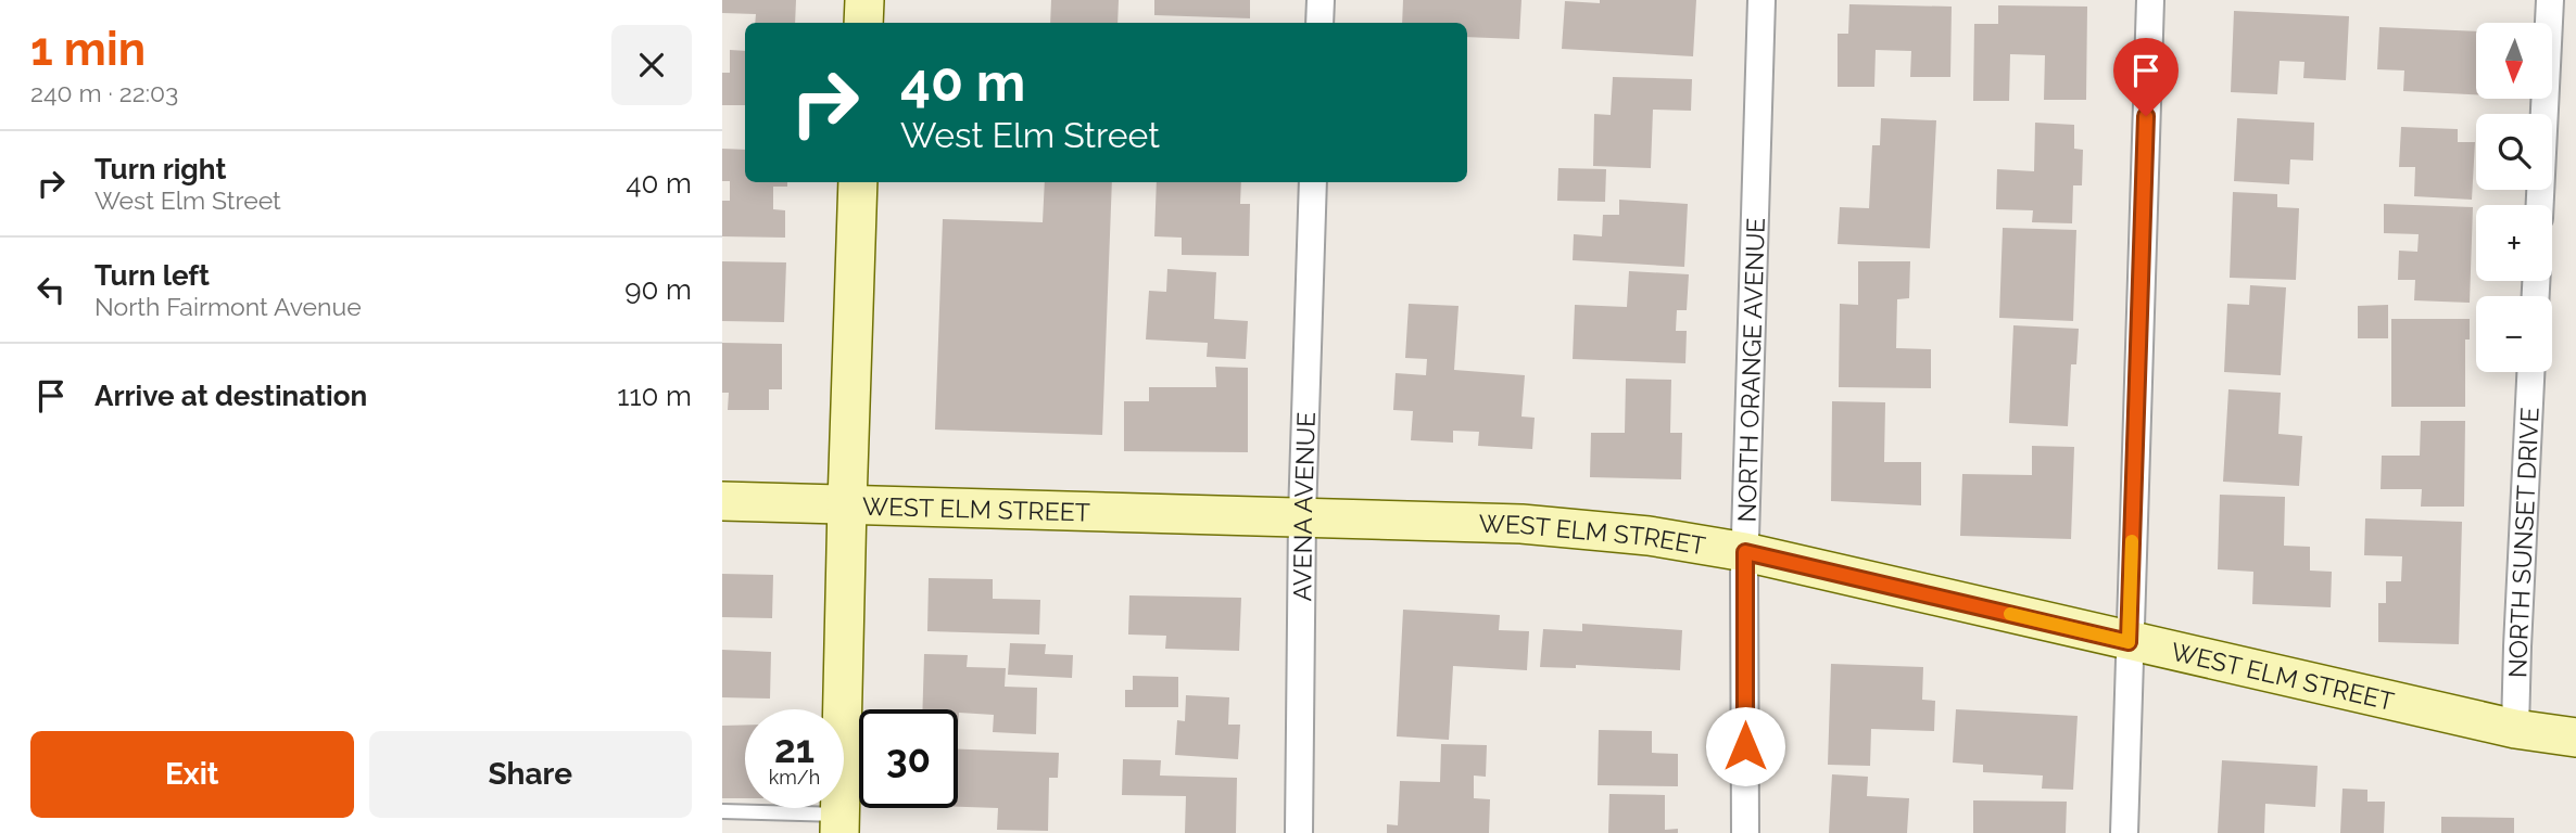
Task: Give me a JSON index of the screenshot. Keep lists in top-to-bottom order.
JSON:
{
  "streets": {
    "street": [
      "NORTH ORANGE AVENUE",
      "AVENA AVENUE",
      "WEST ELM STREET",
      "NORTH SUNSET DRIVE"
    ]
  },
  "crossings": [
    ["NORTH ORANGE AVENUE", "WEST ELM STREET"],
    ["AVENA AVENUE", "WEST ELM STREET"],
    ["WEST ELM STREET", "NORTH SUNSET DRIVE"]
  ],
  "north": "bottom",
  "page": {
    "heading": ["1 min", "240 m · 22:03"],
    "map_buttons": ["+", "−"],
    "turn": ["40 m", "West Elm Street"],
    "list": [
      {
        "name": "Turn right",
        "note": "West Elm Street",
        "value": "40 m"
      },
      {
        "name": "Turn left",
        "note": "North Fairmont Avenue",
        "value": "90 m"
      },
      {
        "name": "Arrive at destination",
        "value": "110 m"
      }
    ],
    "speed": "21 km/h",
    "limit": "30",
    "buttons": ["Exit", "Share"]
  }
}
